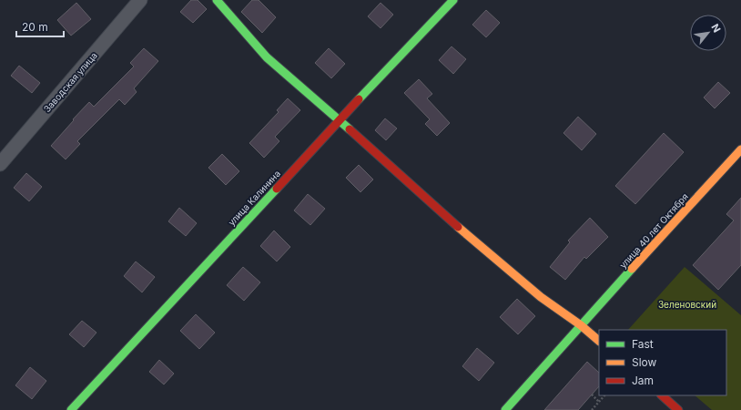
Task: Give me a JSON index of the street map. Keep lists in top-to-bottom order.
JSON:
{
  "streets": {
    "street": ["Заводская улица", "улица Калинина", "улица 40 лет Октября"]
  },
  "parks": ["Зеленовский"],
  "legend": ["Fast", "Slow", "Jam"],
  "scale_bar": "20 m",
  "north": "top right"
}
